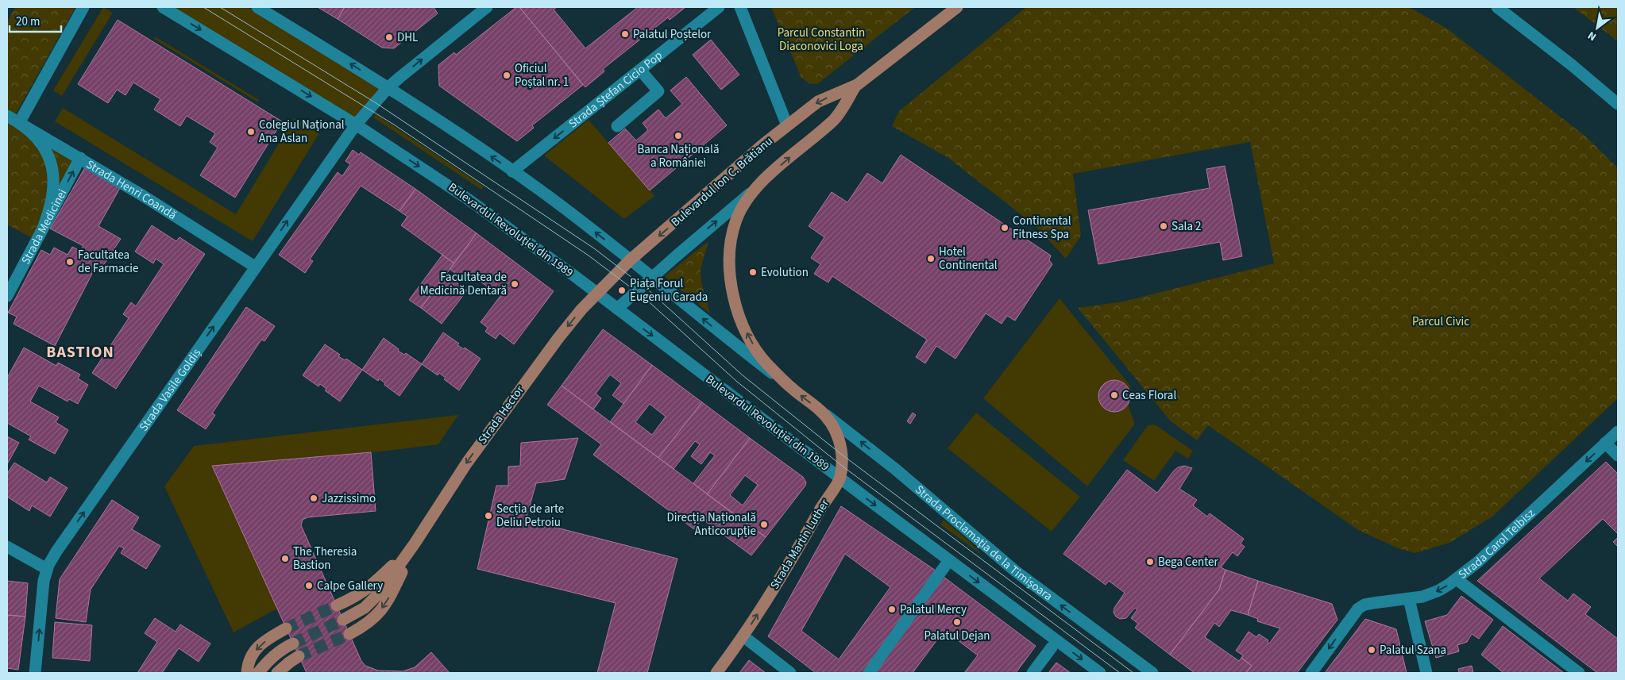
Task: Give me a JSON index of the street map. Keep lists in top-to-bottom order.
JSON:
{
  "streets": {
    "main road": ["Bulevardul Ion C. Brătianu", "Strada Hector", "Strada Martin Luther"],
    "street": [
      "Strada Ștefan Cicio Pop",
      "Strada Henri Coandă",
      "Strada Medicinei",
      "Bulevardul Revoluției din 1989",
      "Strada Vasile Goldiș",
      "Strada Proclamația de la Timișoara",
      "Strada Carol Telbisz"
    ]
  },
  "crossings": [
    ["Bulevardul Ion C. Brătianu", "Bulevardul Revoluției din 1989"],
    ["Bulevardul Ion C. Brătianu", "Strada Hector"],
    ["Strada Henri Coandă", "Strada Medicinei"],
    ["Strada Henri Coandă", "Strada Vasile Goldiș"],
    ["Bulevardul Revoluției din 1989", "Strada Vasile Goldiș"],
    ["Bulevardul Revoluției din 1989", "Strada Hector"],
    ["Bulevardul Revoluției din 1989", "Strada Martin Luther"],
    ["Strada Proclamația de la Timișoara", "Strada Martin Luther"]
  ],
  "one_way": [
    "Strada Ștefan Cicio Pop",
    "Strada Medicinei",
    "Strada Vasile Goldiș",
    "Strada Carol Telbisz",
    "Strada Martin Luther"
  ],
  "districts": ["BASTION"],
  "parks": ["Parcul Constantin Diaconovici Loga", "Parcul Civic"],
  "places": [
    "Palatul Poștelor",
    "DHL",
    "Oficiul Poștal nr. 1",
    "Colegiul Național Ana Aslan",
    "Banca Națională a României",
    "Sala 2",
    "Continental Fitness Spa",
    "Hotel Continental",
    "Facultatea de Farmacie",
    "Evolution",
    "Facultatea de Medicină Dentară",
    "Piața Forul Eugeniu Carada",
    "Ceas Floral",
    "Jazzissimo",
    "Secția de arte Deliu Petroiu",
    "Direcția Națională Anticorupție",
    "The Theresia Bastion",
    "Bega Center",
    "Calpe Gallery",
    "Palatul Mercy",
    "Palatul Dejan",
    "Palatul Szana"
  ],
  "scale_bar": "20 m",
  "north": "bottom left"
}
